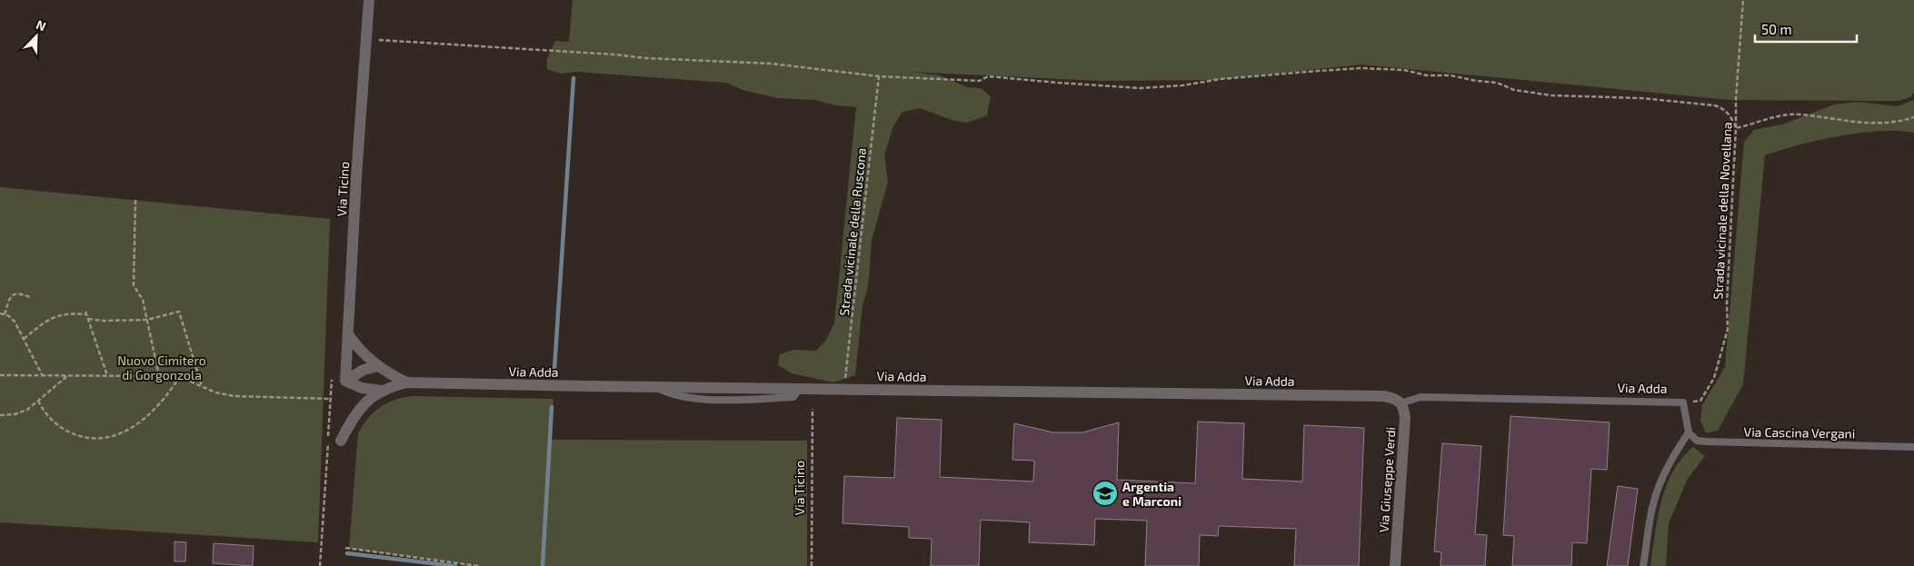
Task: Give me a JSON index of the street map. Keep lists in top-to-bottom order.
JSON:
{
  "streets": {
    "street": ["Via Ticino", "Via Adda", "Via Giuseppe Verdi"],
    "lane": ["Via Cascina Vergani"],
    "path": ["Strada vicinale della Novellana", "Strada vicinale della Ruscona"]
  },
  "crossings": [
    ["Via Ticino", "Via Adda"],
    ["Strada vicinale della Novellana", "Via Adda"],
    ["Strada vicinale della Ruscona", "Via Adda"],
    ["Via Adda", "Via Cascina Vergani"],
    ["Via Adda", "Via Giuseppe Verdi"]
  ],
  "parks": ["Nuovo Cimitero di Gorgonzola"],
  "places": {
    "school or university": ["Argentia e Marconi"]
  },
  "scale_bar": "50 m",
  "north": "top right"
}
